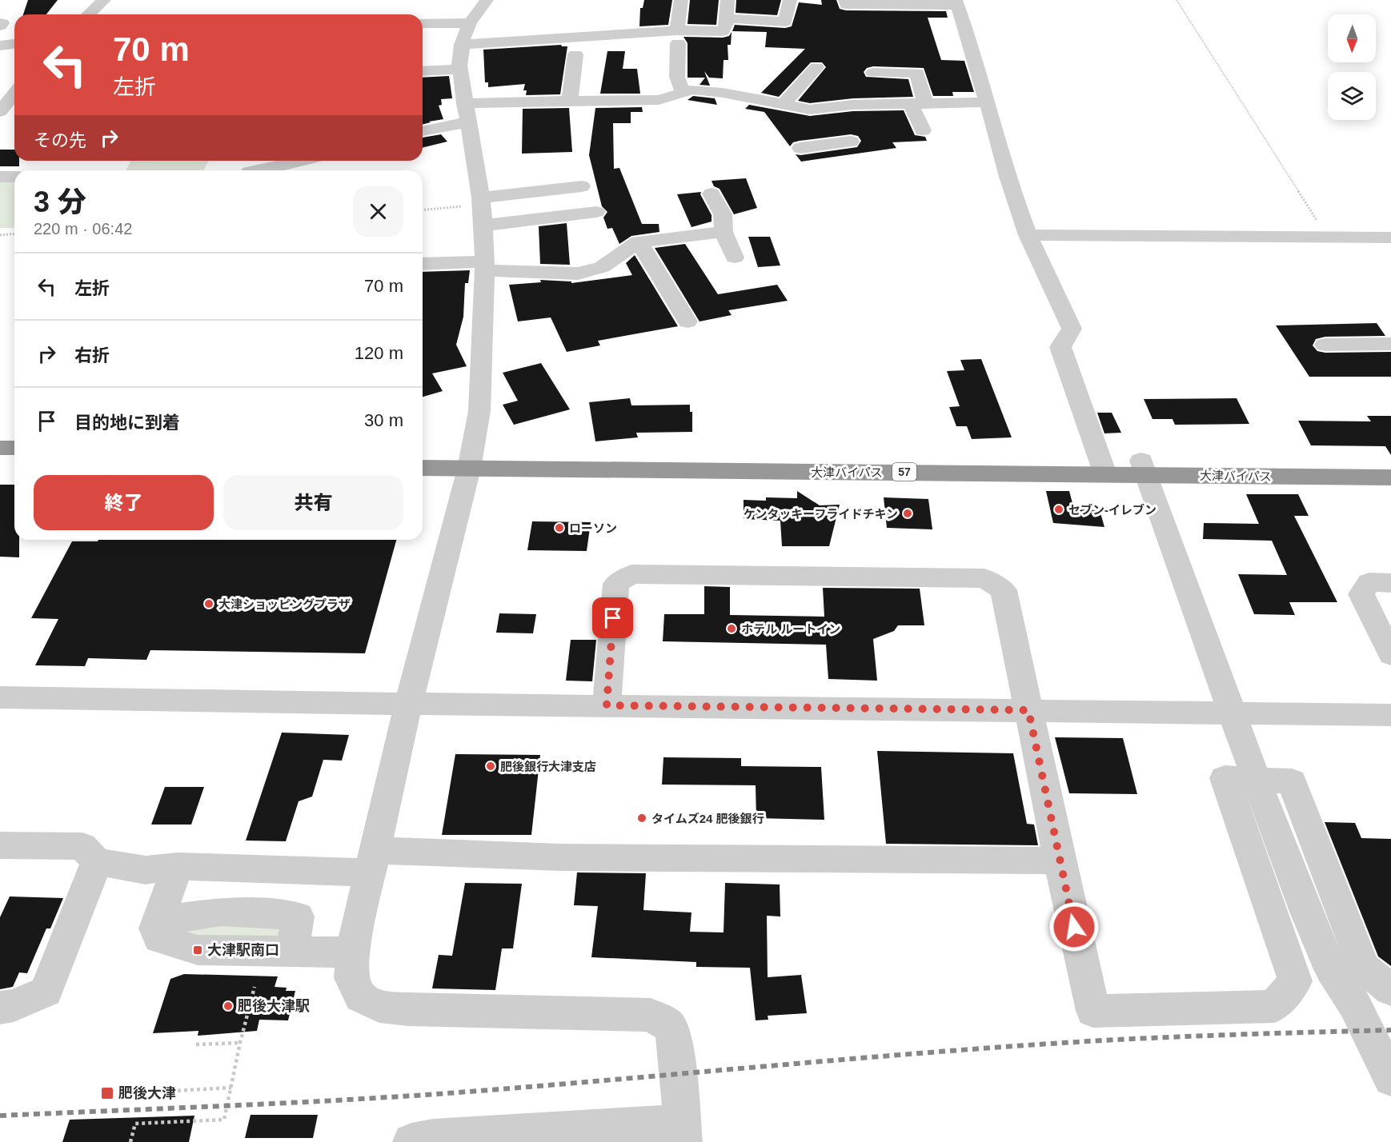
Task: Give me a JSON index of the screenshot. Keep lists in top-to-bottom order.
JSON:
{
  "streets": {
    "highway": ["大津バイパス", "57"]
  },
  "places": {
    "other": [
      "セブン-イレブン",
      "ケンタッキーフライドチキン",
      "ローソン",
      "大津ショッピングプラザ",
      "ホテル ルートイン",
      "肥後銀行大津支店",
      "タイムズ24 肥後銀行",
      "肥後大津駅"
    ],
    "transit": ["大津駅南口", "肥後大津"]
  },
  "north": "bottom",
  "page": {
    "turn": ["70 m", "左折"],
    "then": "その先",
    "heading": ["3 分", "220 m · 06:42"],
    "list": [
      {
        "name": "左折",
        "value": "70 m"
      },
      {
        "name": "右折",
        "value": "120 m"
      },
      {
        "name": "目的地に到着",
        "value": "30 m"
      }
    ],
    "buttons": ["終了", "共有"]
  }
}
